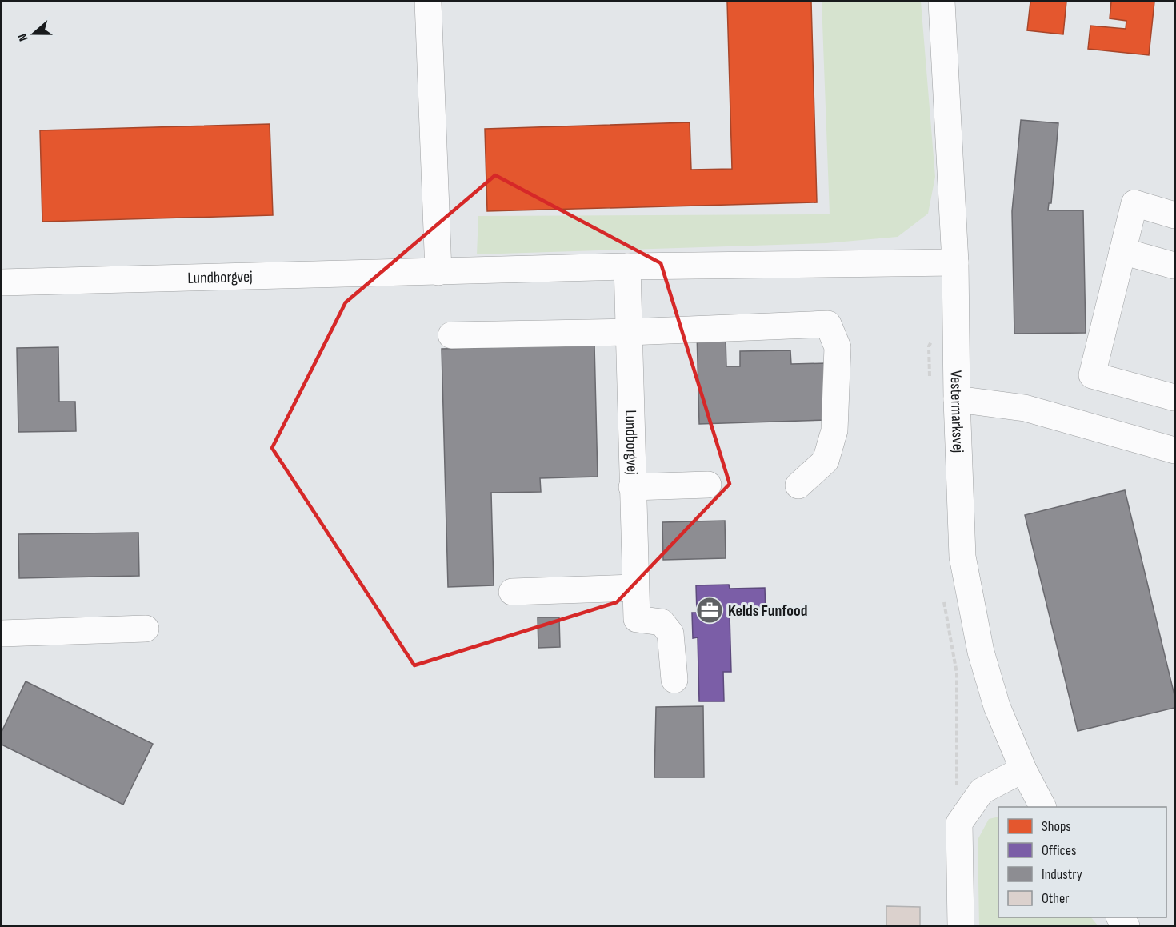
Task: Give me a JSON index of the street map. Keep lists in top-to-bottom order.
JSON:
{
  "streets": {
    "street": ["Lundborgvej", "Vestermarksvej"]
  },
  "crossings": [
    ["Lundborgvej", "Vestermarksvej"]
  ],
  "places": {
    "office": ["Kelds Funfood"]
  },
  "legend": [
    "Shops",
    "Offices",
    "Industry",
    "Other"
  ],
  "north": "left"
}
